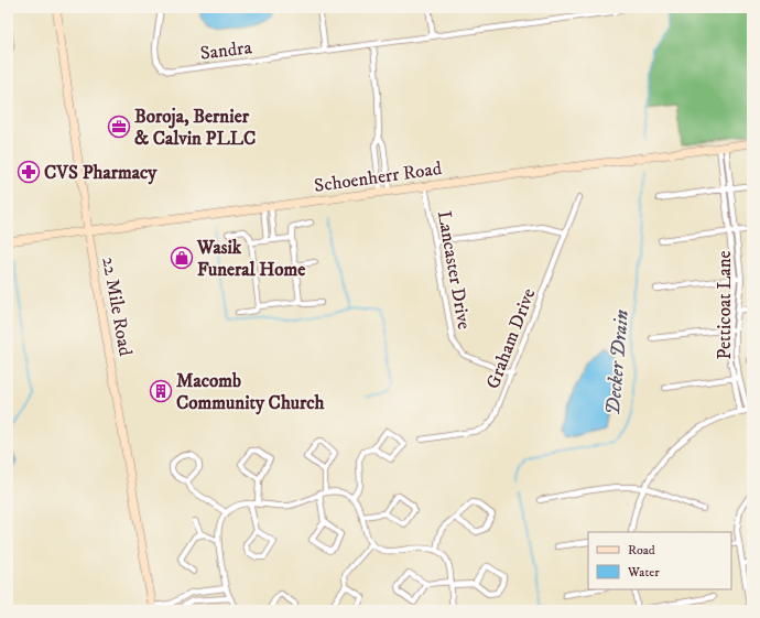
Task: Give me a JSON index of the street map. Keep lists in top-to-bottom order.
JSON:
{
  "streets": {
    "street": [
      "Sandra",
      "Schoenherr Road",
      "Lancaster Drive",
      "Petticoat Lane",
      "22 Mile Road",
      "Graham Drive"
    ]
  },
  "crossings": [
    ["Schoenherr Road", "Lancaster Drive"],
    ["Schoenherr Road", "Petticoat Lane"],
    ["Schoenherr Road", "22 Mile Road"],
    ["Lancaster Drive", "Graham Drive"]
  ],
  "water": ["Decker Drain"],
  "places": {
    "office": ["Boroja, Bernier & Calvin PLLC"],
    "pharmacy": ["CVS Pharmacy"],
    "shop": ["Wasik Funeral Home"],
    "building": ["Macomb Community Church"]
  },
  "legend": ["Road", "Water"]
}
